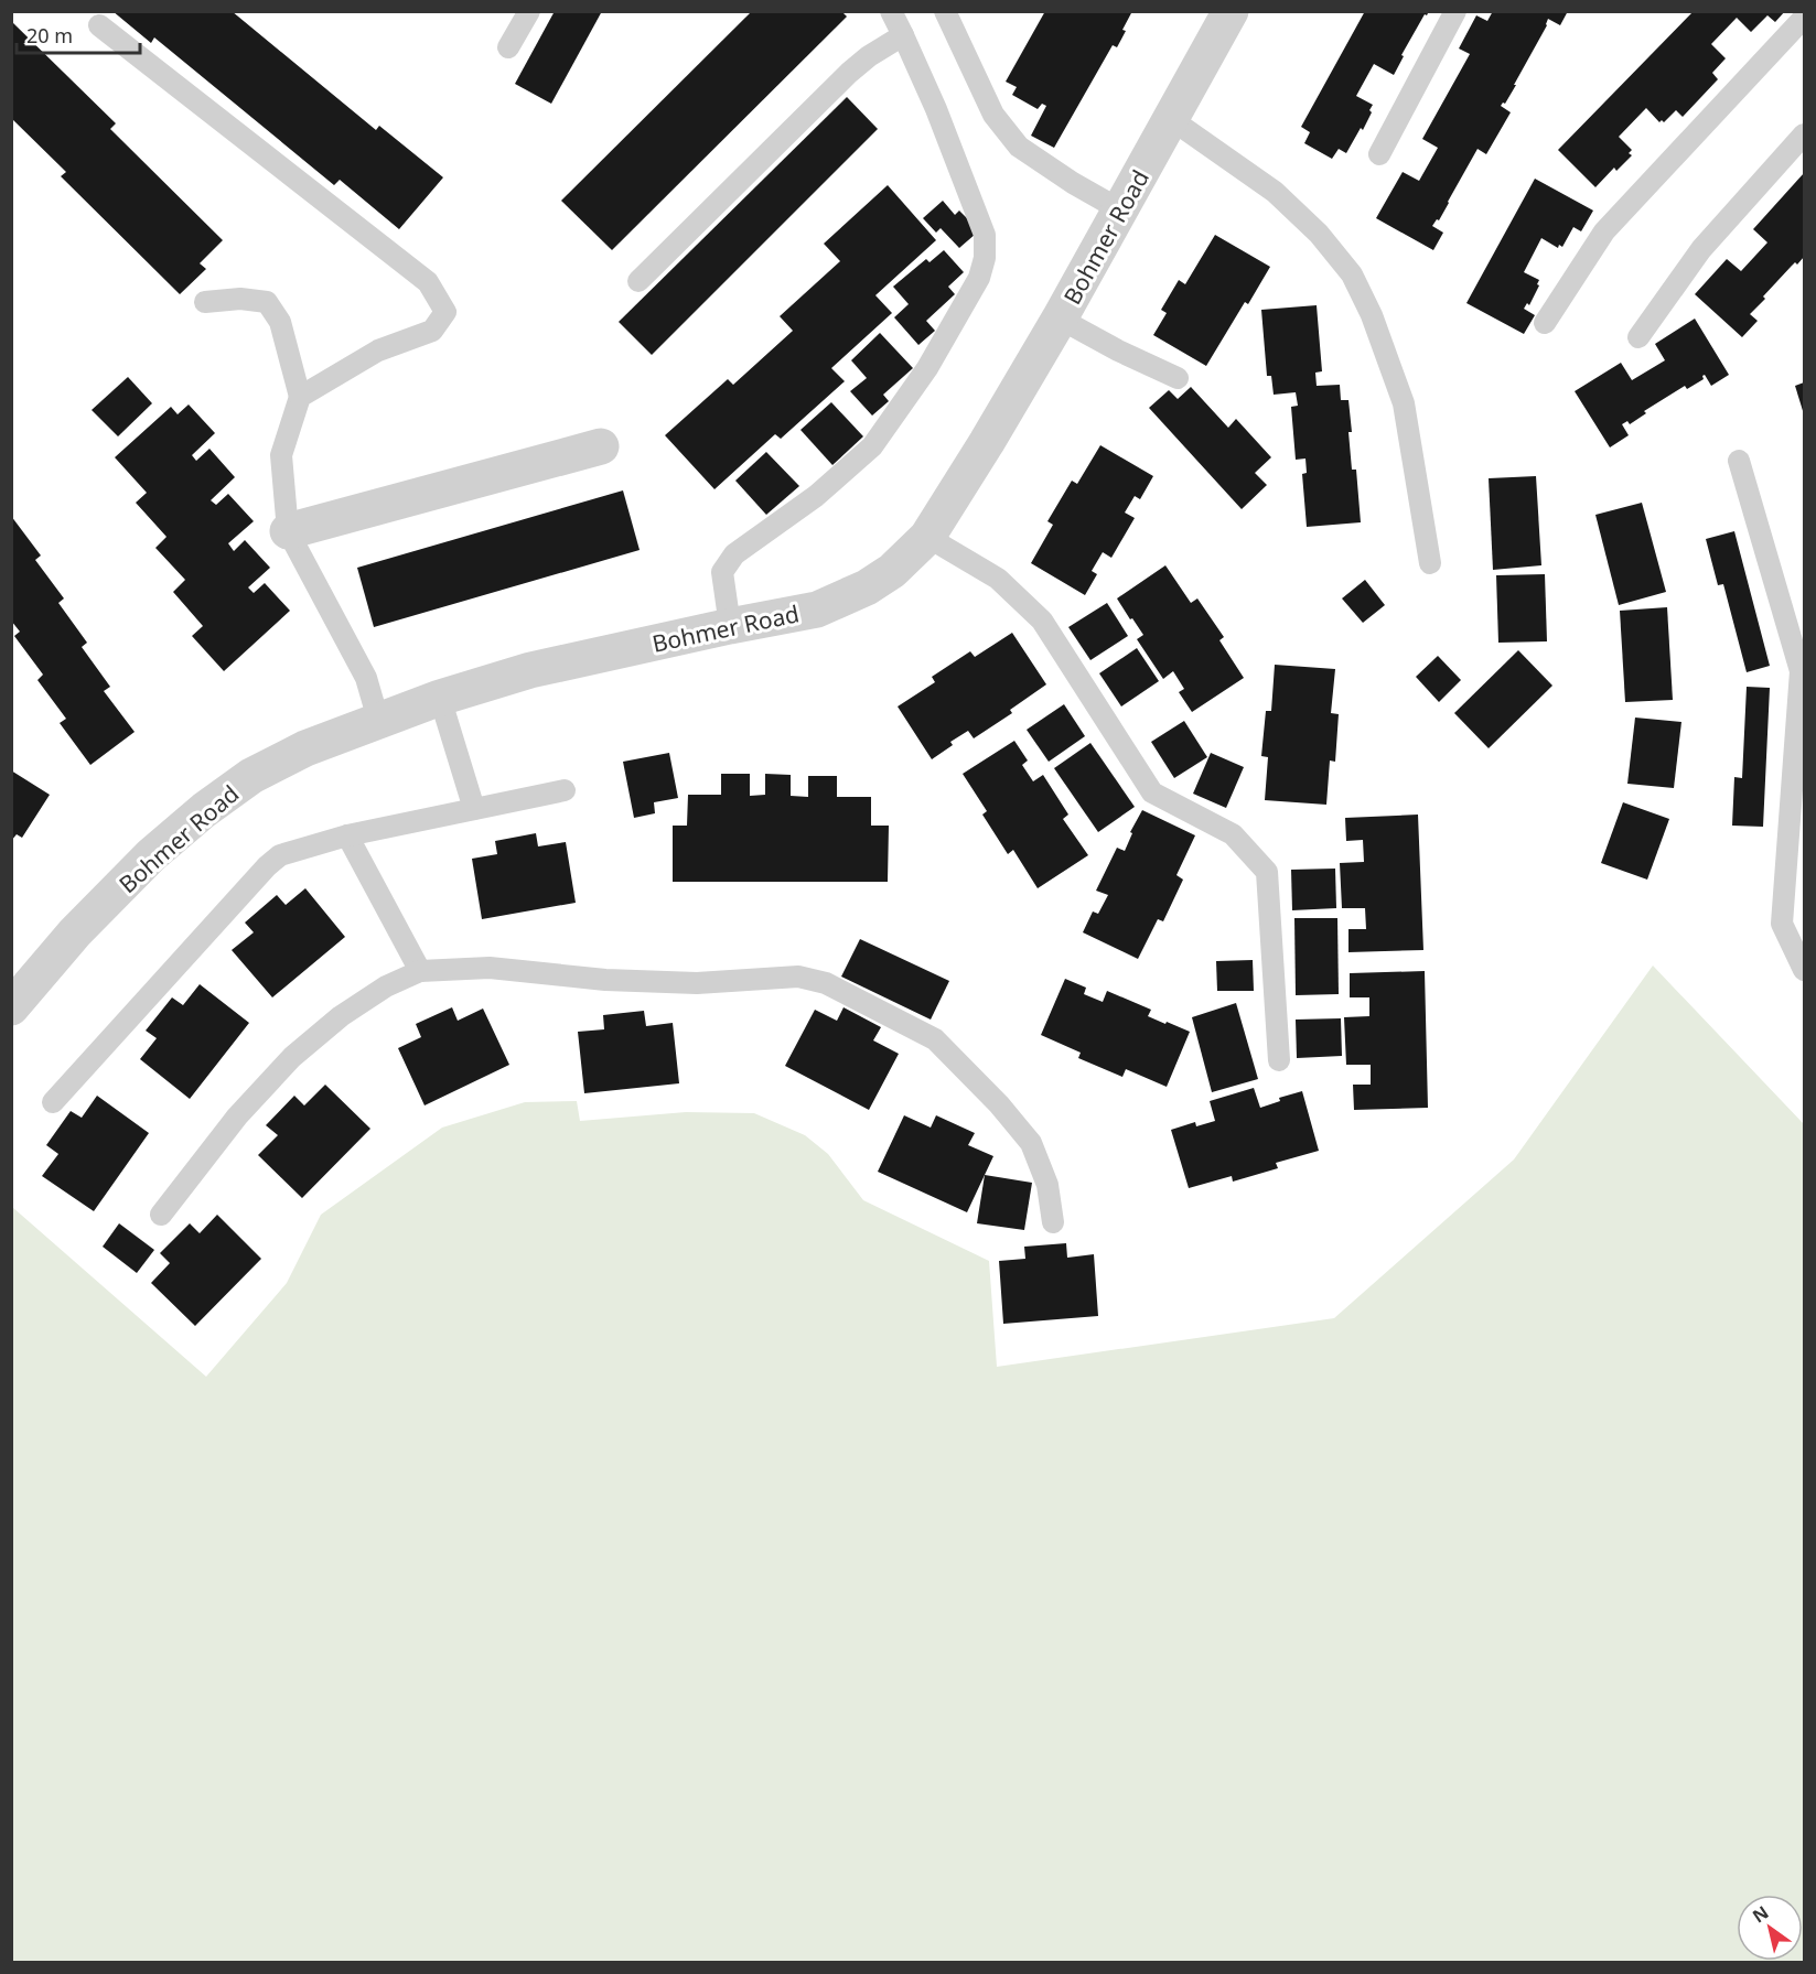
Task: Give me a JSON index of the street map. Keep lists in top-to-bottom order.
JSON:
{
  "streets": {
    "street": ["Bohmer Road"]
  },
  "scale_bar": "20 m",
  "north": "top left"
}
